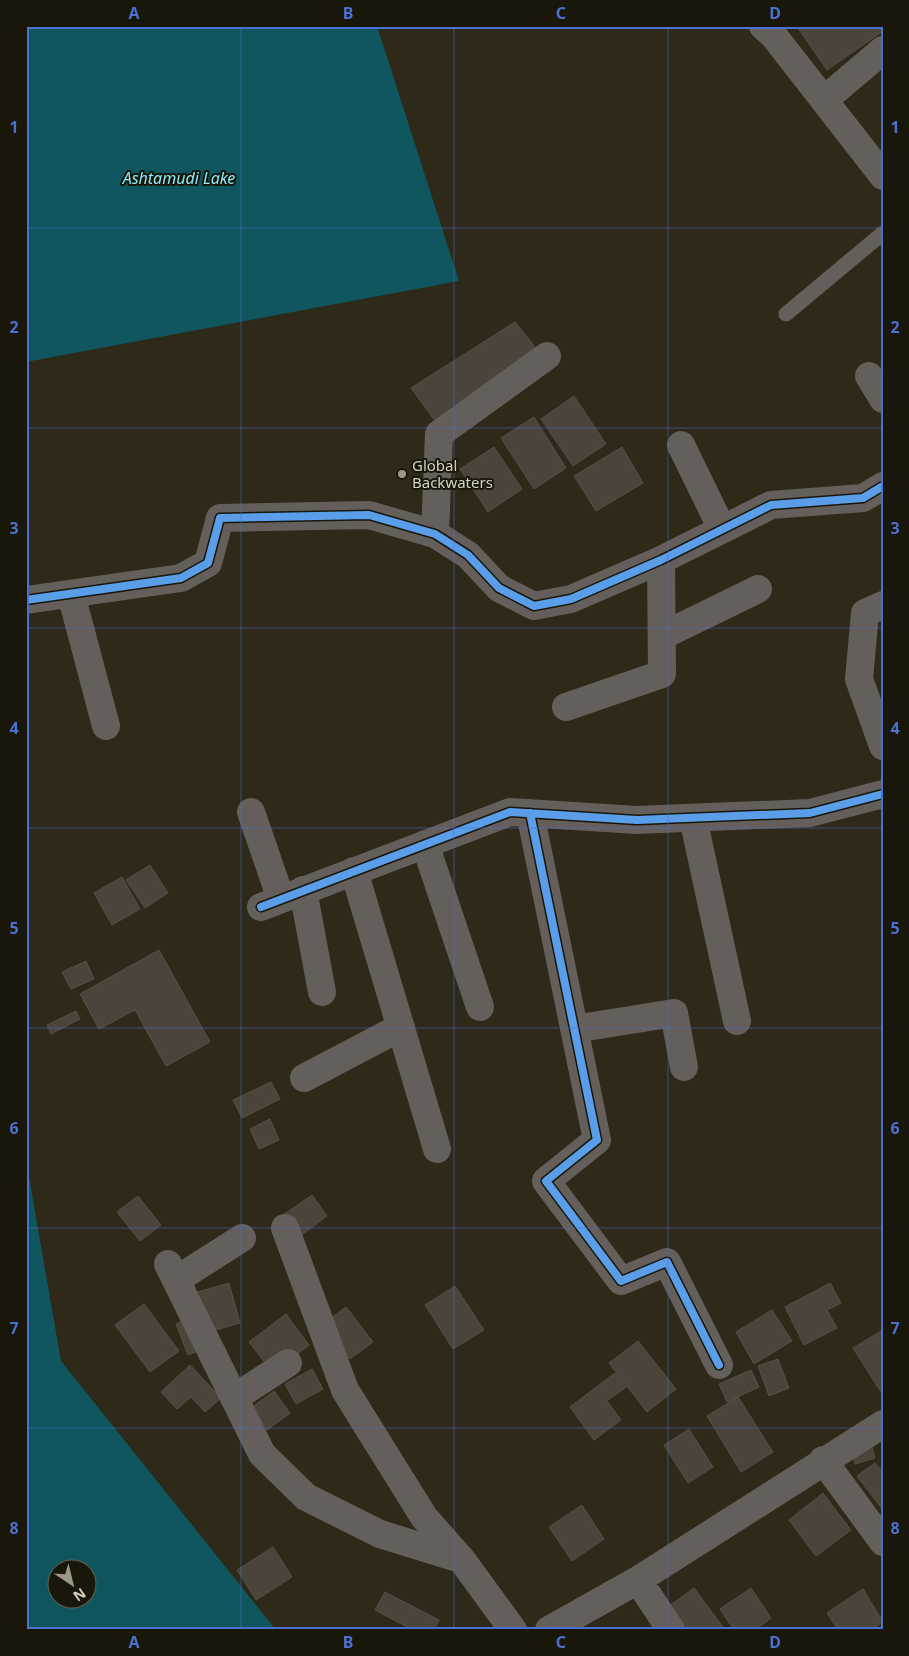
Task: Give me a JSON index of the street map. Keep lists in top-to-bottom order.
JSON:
{
  "water": ["Ashtamudi Lake"],
  "places": ["Global Backwaters"],
  "north": "bottom right",
  "grid": {
    "columns": [
      "A",
      "B",
      "C",
      "D"
    ],
    "rows": [
      "1",
      "2",
      "3",
      "4",
      "5",
      "6",
      "7",
      "8"
    ]
  }
}
